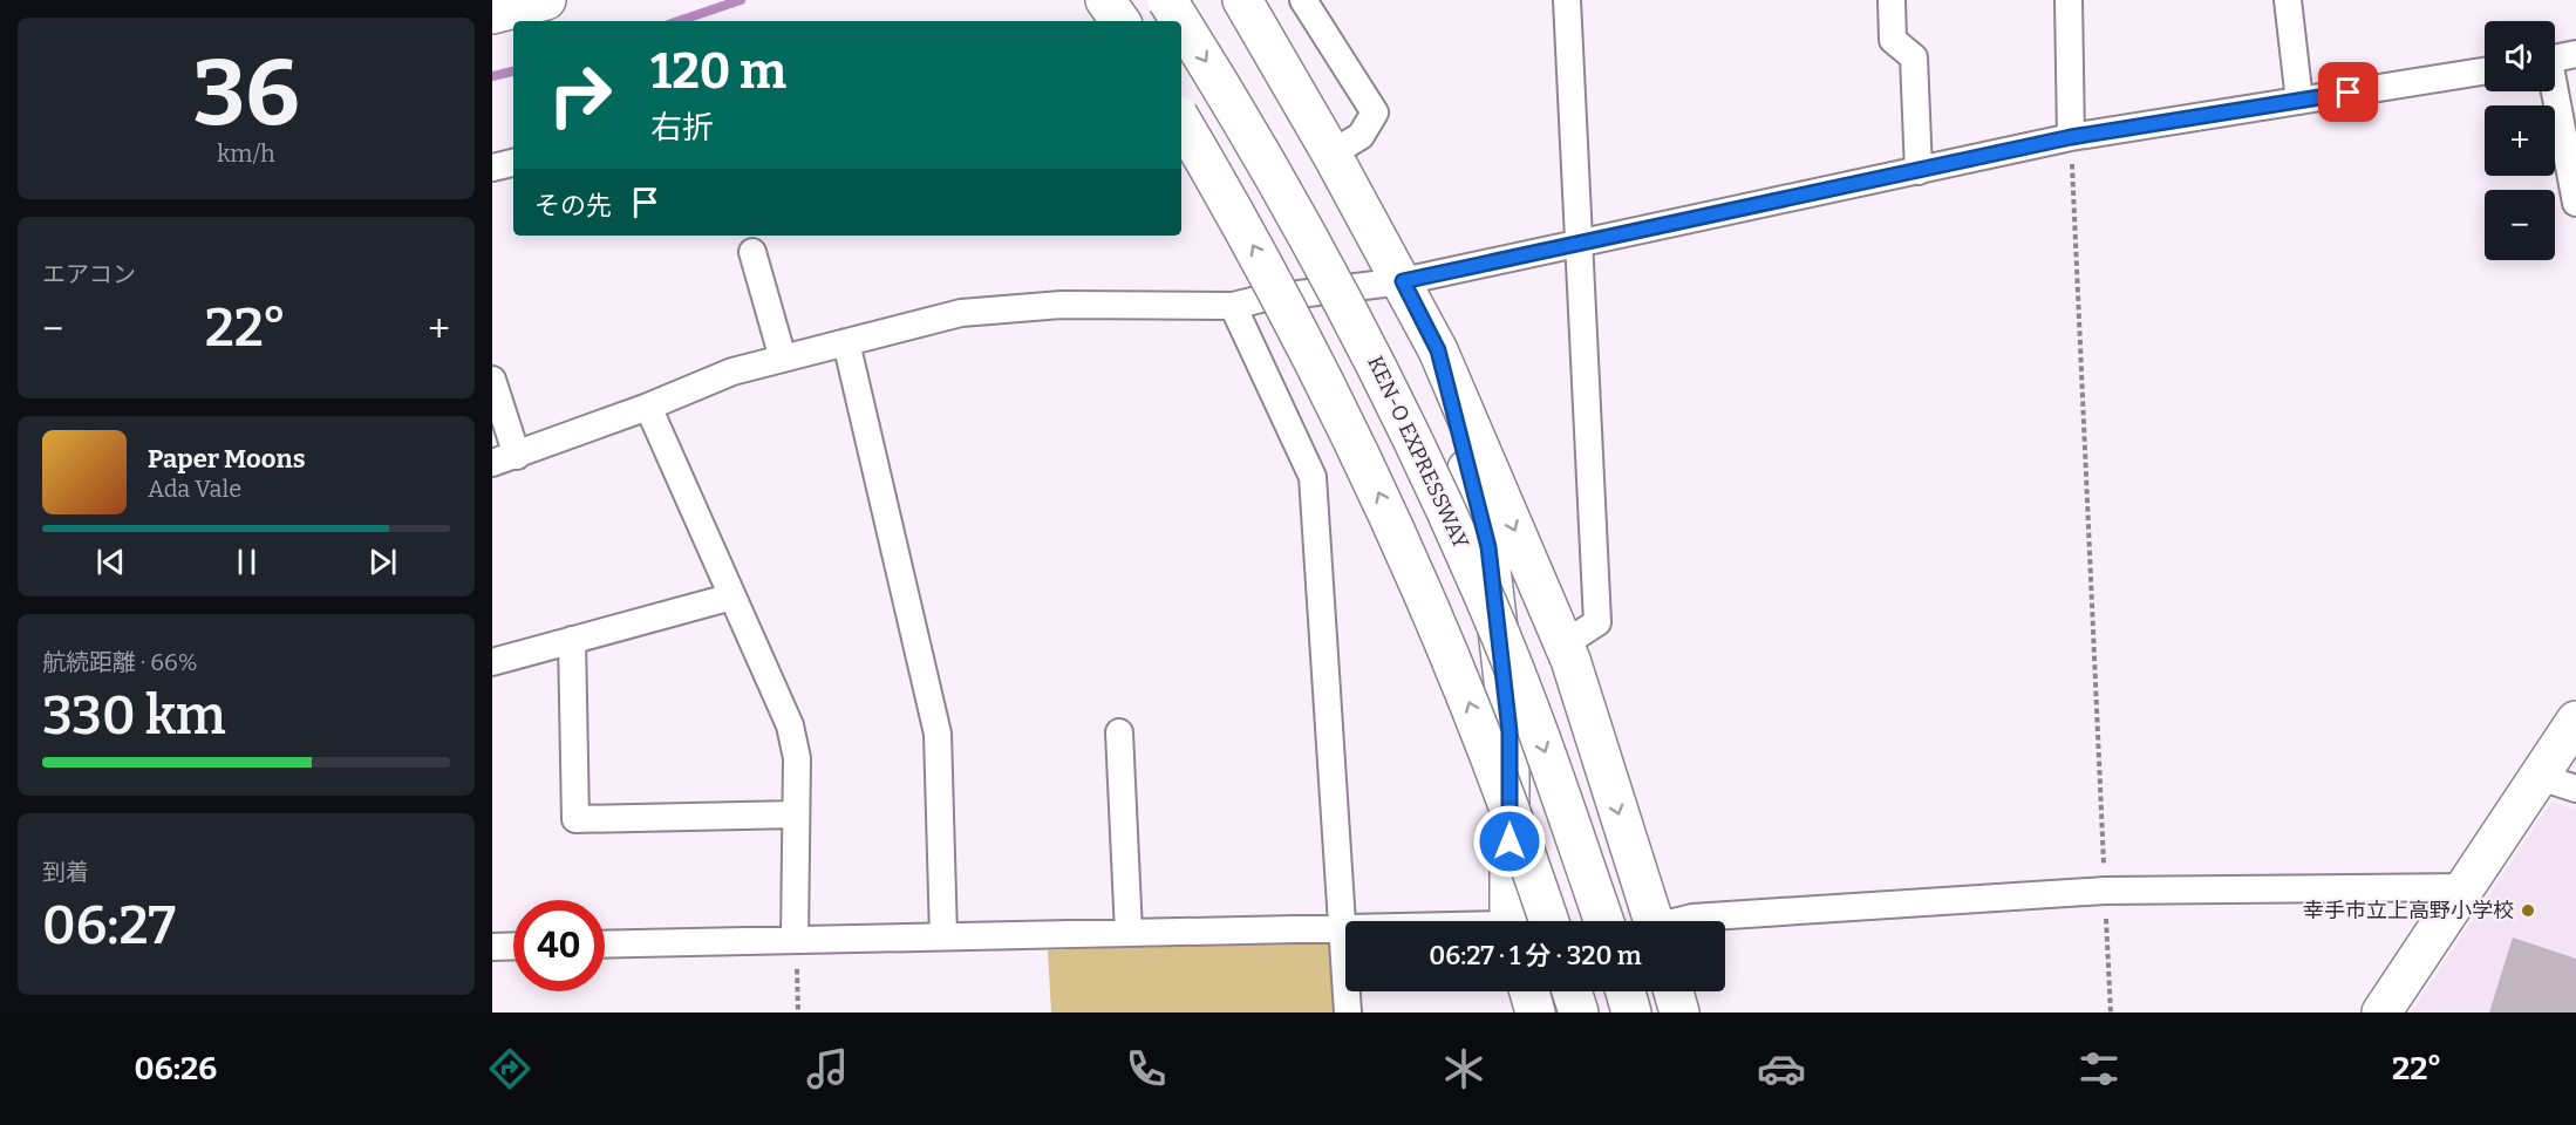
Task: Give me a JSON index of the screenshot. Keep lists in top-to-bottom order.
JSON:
{
  "streets": {
    "main road": ["KEN-O EXPRESSWAY"]
  },
  "places": ["幸手市立上高野小学校"],
  "page": {
    "tile": [
      ["36", "km/h"],
      "エアコン",
      ["航続距離 · 66%", "330 km"],
      ["到着", "06:27"]
    ],
    "map_buttons": ["+", "−"],
    "turn": ["120 m", "右折"],
    "then": "その先",
    "heat": ["−", "22°", "+"],
    "song": ["Paper Moons", "Ada Vale"],
    "limit": "40",
    "trip": "06:27 · 1 分 · 320 m",
    "tabs": ["06:26", "22°"]
  }
}
